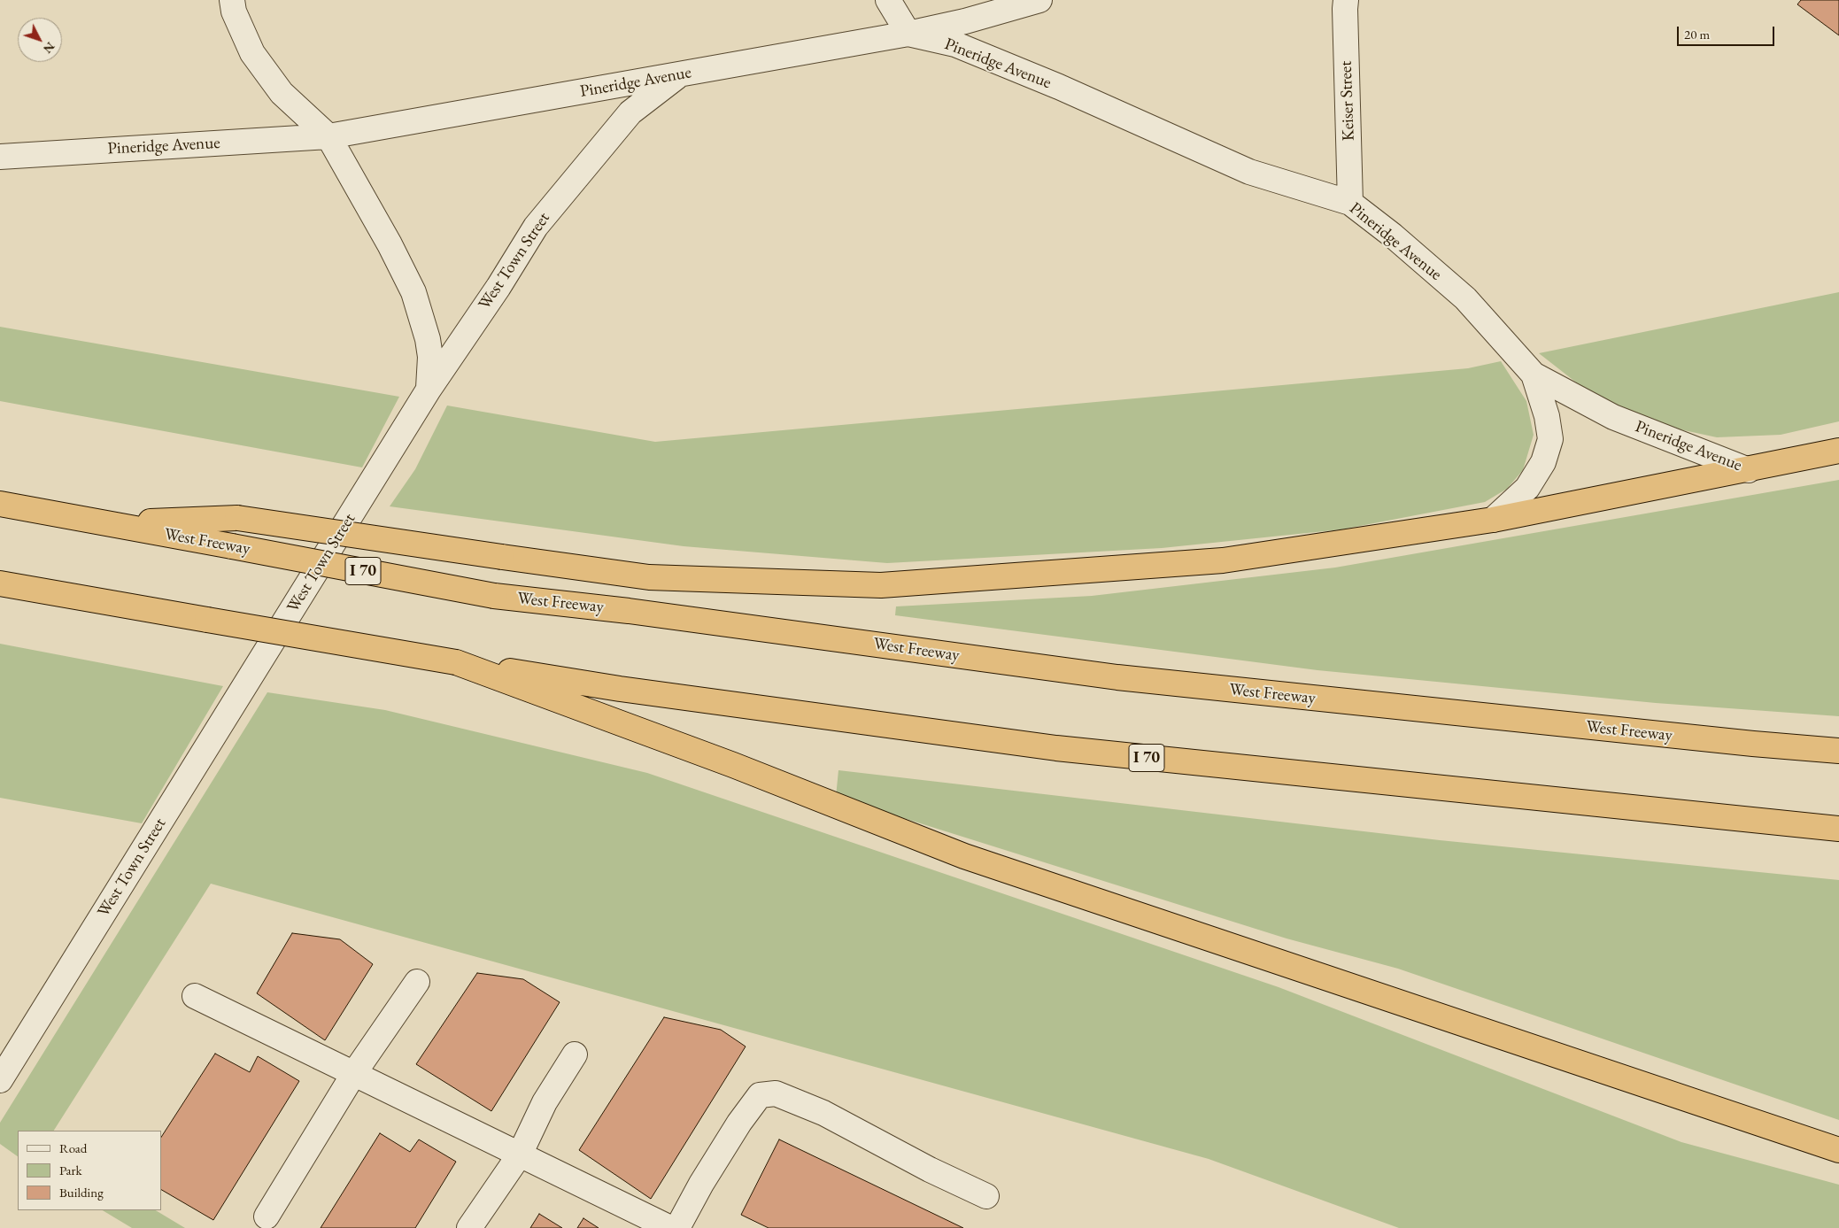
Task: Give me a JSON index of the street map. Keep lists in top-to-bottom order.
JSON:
{
  "streets": {
    "highway": ["West Freeway", "I 70"],
    "street": ["Pineridge Avenue", "Keiser Street", "West Town Street"]
  },
  "crossings": [
    ["Pineridge Avenue", "Keiser Street"],
    ["Pineridge Avenue", "West Town Street"]
  ],
  "legend": ["Road", "Park", "Building"],
  "scale_bar": "20 m",
  "north": "bottom right"
}
